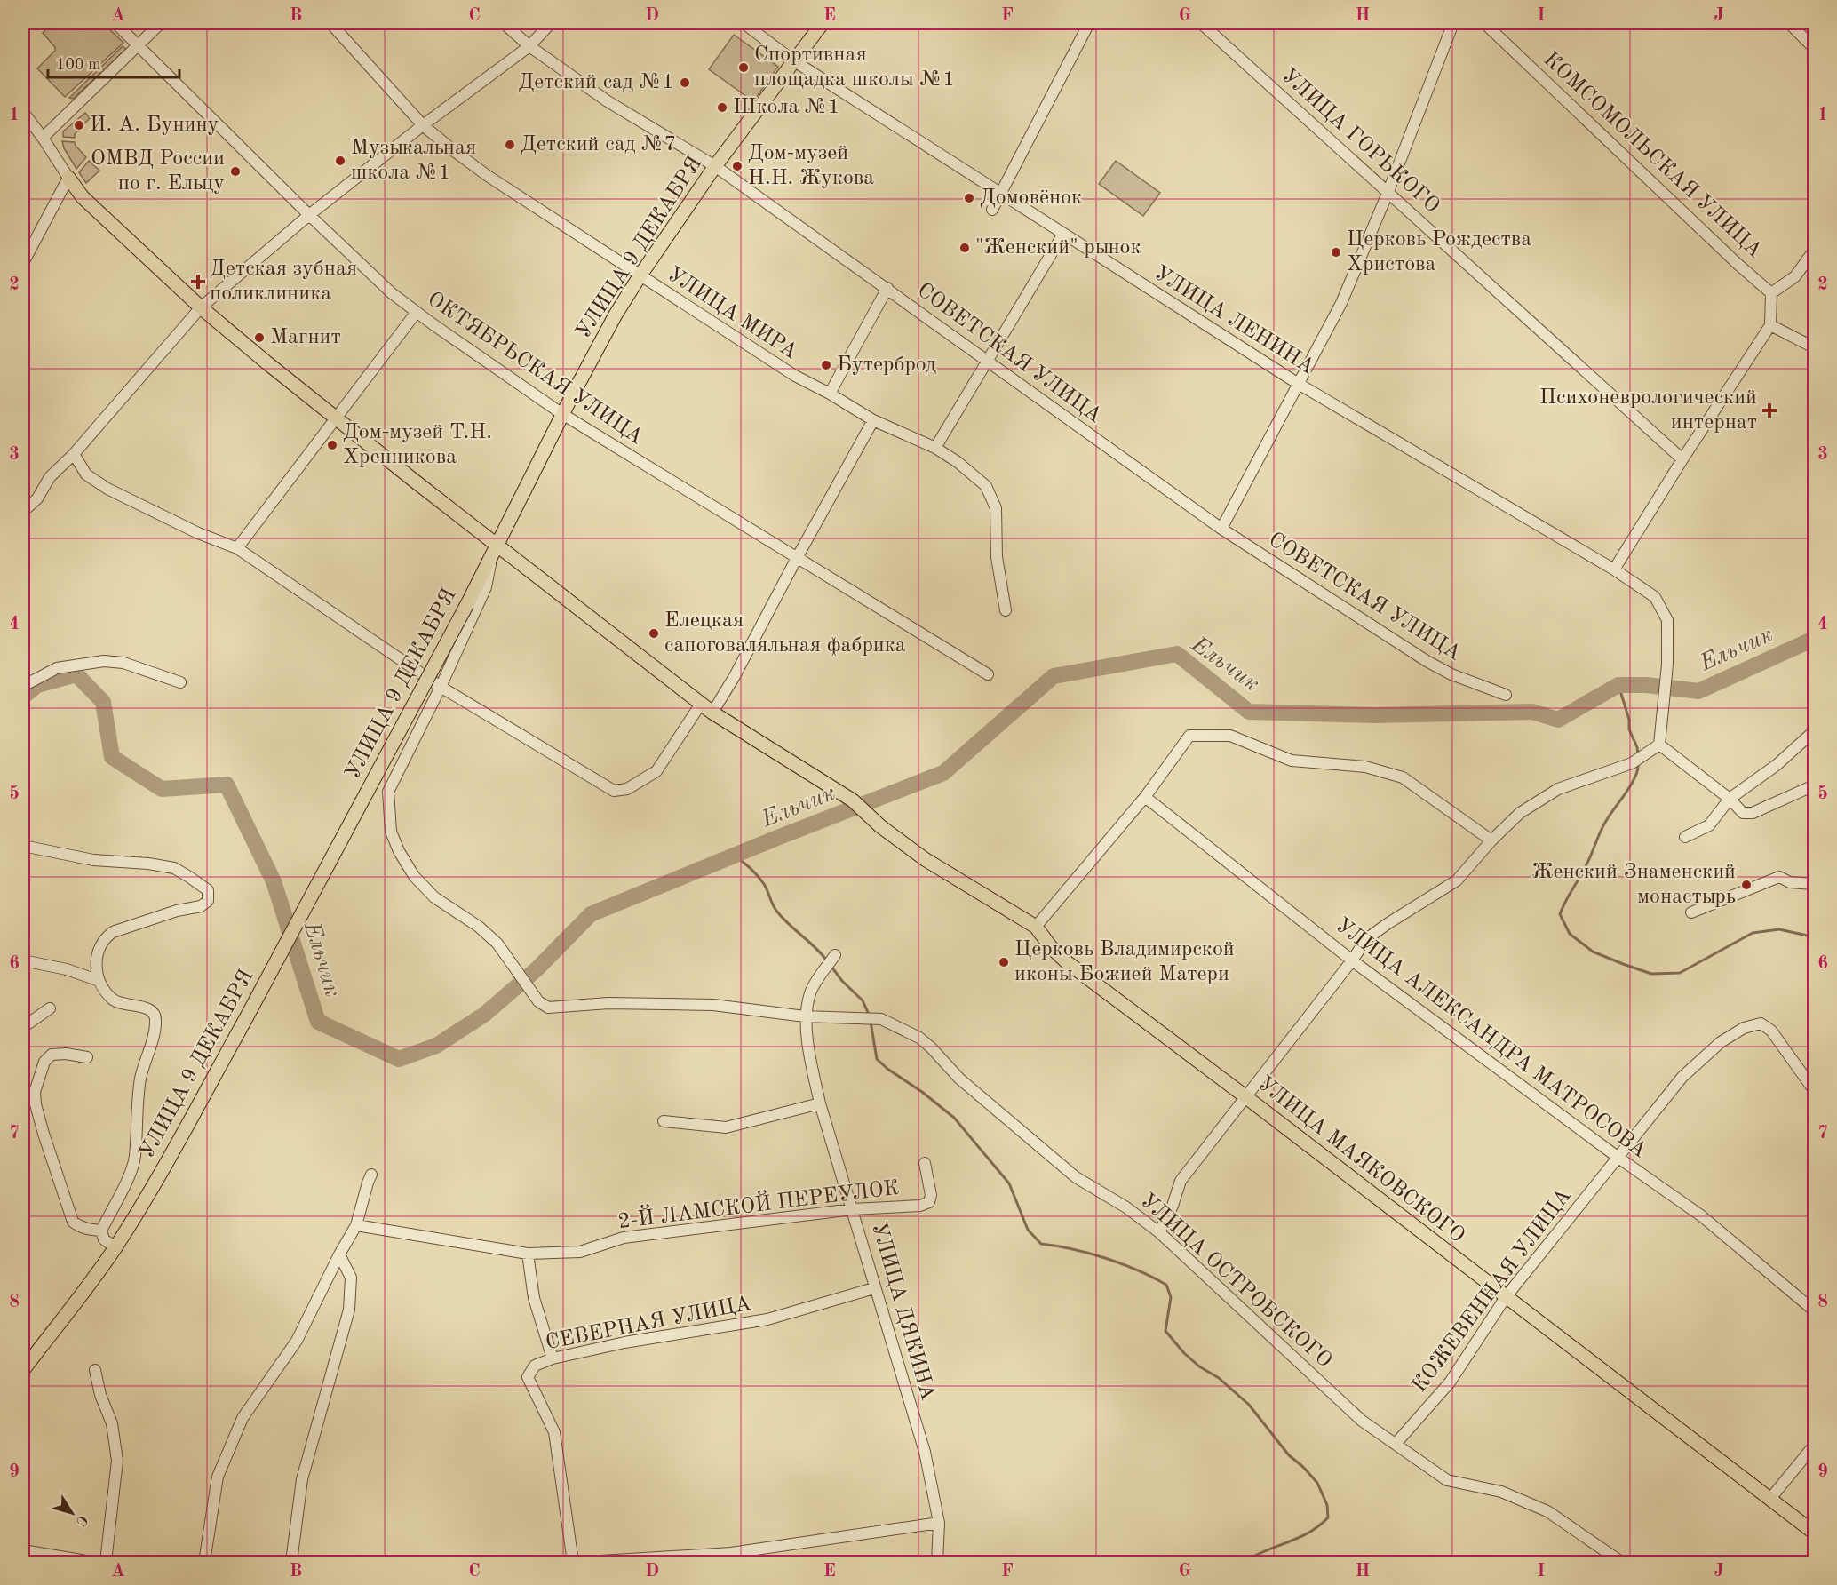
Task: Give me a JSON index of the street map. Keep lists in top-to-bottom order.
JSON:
{
  "streets": {
    "main road": ["УЛИЦА 9 ДЕКАБРЯ", "УЛИЦА МАЯКОВСКОГО"],
    "street": [
      "УЛИЦА ГОРЬКОГО",
      "КОМСОМОЛЬСКАЯ УЛИЦА",
      "УЛИЦА МИРА",
      "УЛИЦА ЛЕНИНА",
      "СОВЕТСКАЯ УЛИЦА",
      "ОКТЯБРЬСКАЯ УЛИЦА",
      "УЛИЦА АЛЕКСАНДРА МАТРОСОВА",
      "2-Й ЛАМСКОЙ ПЕРЕУЛОК",
      "УЛИЦА ОСТРОВСКОГО",
      "КОЖЕВЕННАЯ УЛИЦА",
      "УЛИЦА ДЯКИНА",
      "СЕВЕРНАЯ УЛИЦА"
    ]
  },
  "crossings": [
    ["УЛИЦА 9 ДЕКАБРЯ", "УЛИЦА МИРА"],
    ["УЛИЦА 9 ДЕКАБРЯ", "УЛИЦА ЛЕНИНА"],
    ["УЛИЦА 9 ДЕКАБРЯ", "СОВЕТСКАЯ УЛИЦА"],
    ["УЛИЦА 9 ДЕКАБРЯ", "ОКТЯБРЬСКАЯ УЛИЦА"],
    ["УЛИЦА 9 ДЕКАБРЯ", "УЛИЦА ОСТРОВСКОГО"],
    ["УЛИЦА АЛЕКСАНДРА МАТРОСОВА", "КОЖЕВЕННАЯ УЛИЦА"],
    ["УЛИЦА МАЯКОВСКОГО", "КОЖЕВЕННАЯ УЛИЦА"],
    ["2-Й ЛАМСКОЙ ПЕРЕУЛОК", "УЛИЦА ДЯКИНА"],
    ["УЛИЦА ОСТРОВСКОГО", "КОЖЕВЕННАЯ УЛИЦА"],
    ["УЛИЦА ОСТРОВСКОГО", "УЛИЦА ДЯКИНА"],
    ["УЛИЦА ДЯКИНА", "СЕВЕРНАЯ УЛИЦА"]
  ],
  "water": ["Ельчик"],
  "places": {
    "other": [
      "Спортивная площадка школы №1",
      "Детский сад №1",
      "Школа №1",
      "И. А. Бунину",
      "Детский сад №7",
      "Музыкальная школа №1",
      "Дом-музей Н.Н. Жукова",
      "ОМВД России по г. Ельцу",
      "Домовёнок",
      "\"Женский\" рынок",
      "Церковь Рождества Христова",
      "Магнит",
      "Бутерброд",
      "Дом-музей Т.Н. Хренникова",
      "Елецкая сапоговаляльная фабрика",
      "Женский Знаменский монастырь",
      "Церковь Владимирской иконы Божией Матери"
    ],
    "health": ["Детская зубная поликлиника", "Психоневрологический интернат"]
  },
  "scale_bar": "100 m",
  "north": "bottom right",
  "grid": {
    "columns": [
      "A",
      "B",
      "C",
      "D",
      "E",
      "F",
      "G",
      "H",
      "I",
      "J"
    ],
    "rows": [
      "1",
      "2",
      "3",
      "4",
      "5",
      "6",
      "7",
      "8",
      "9"
    ]
  }
}
